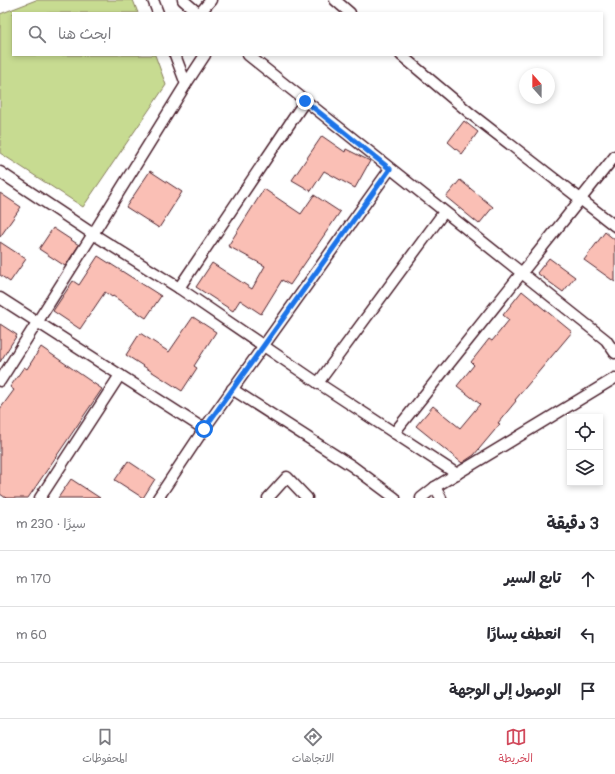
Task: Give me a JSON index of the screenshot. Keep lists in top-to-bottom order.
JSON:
{
  "north": "top",
  "page": {
    "search": "ابحث هنا",
    "heading": ["3 دقيقة", "سيرًا · 230 m"],
    "list": [
      ["تابع السير", "170 m"],
      ["انعطف يسارًا", "60 m"],
      "الوصول إلى الوجهة"
    ],
    "nav": ["الخريطة", "الاتجاهات", "المحفوظات"]
  }
}
